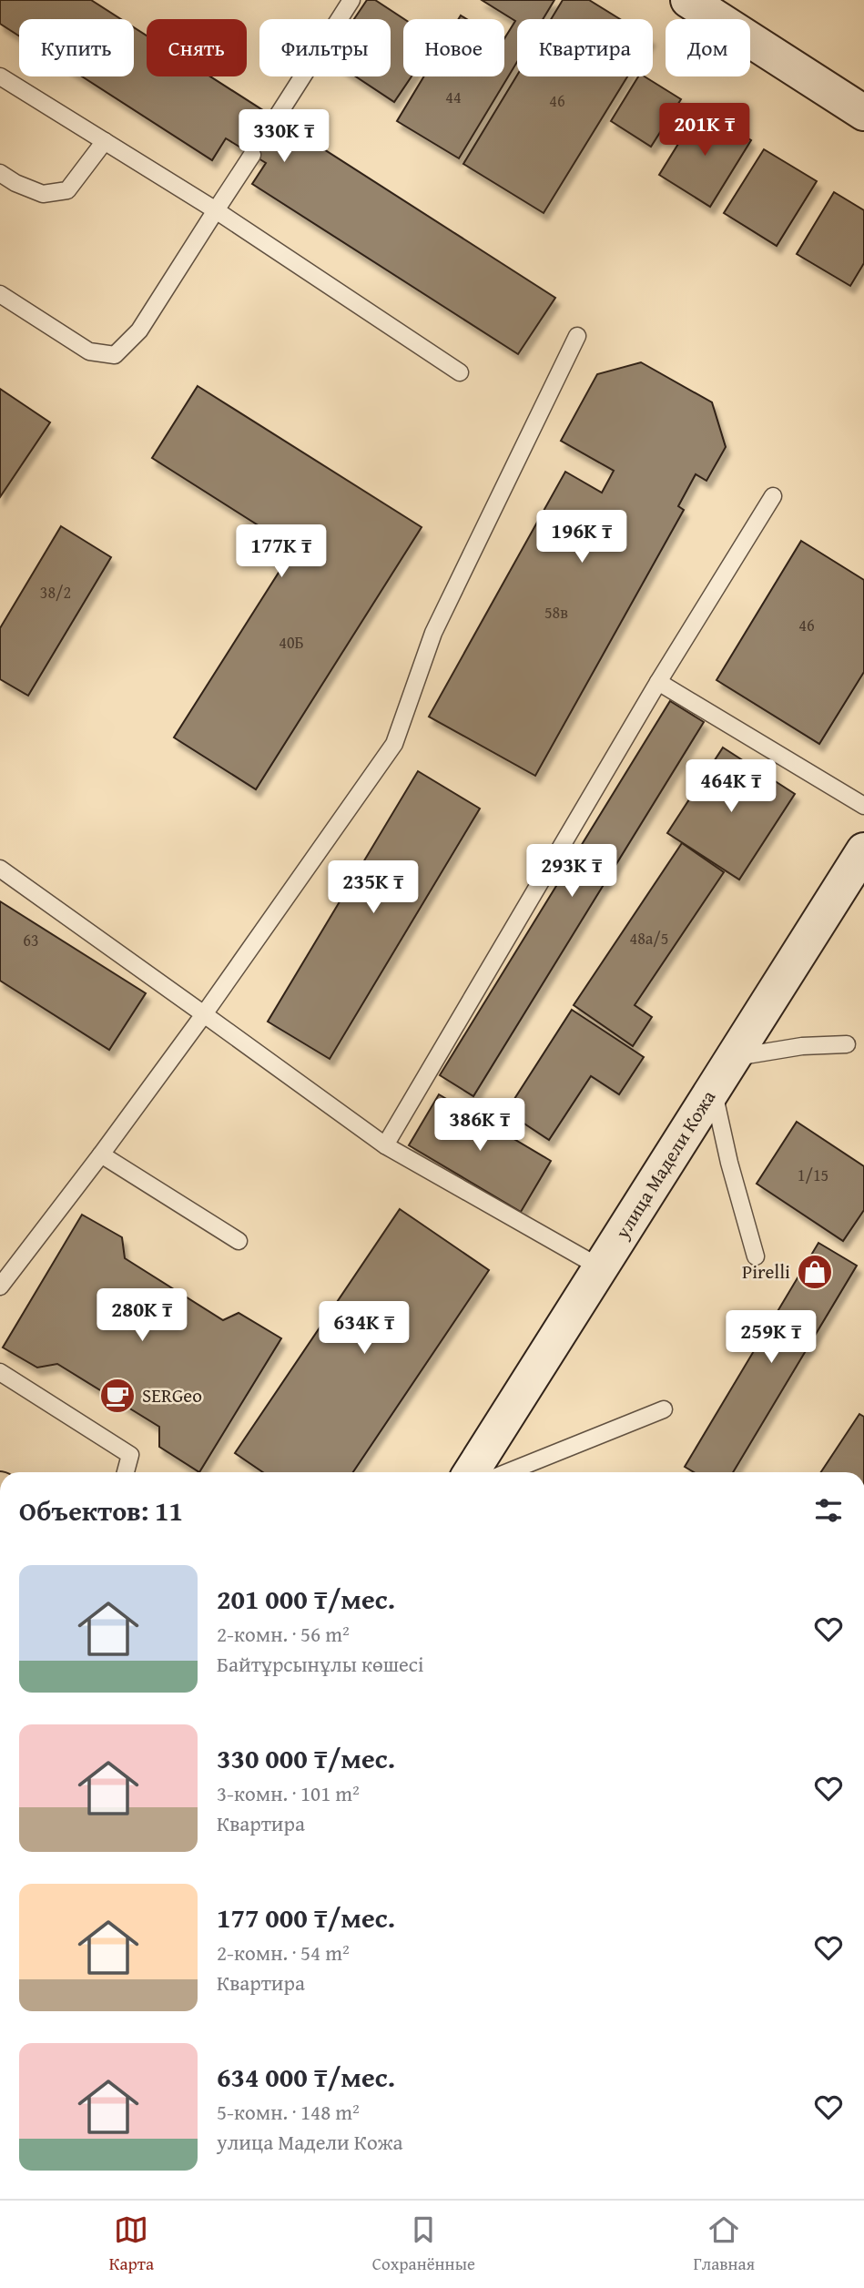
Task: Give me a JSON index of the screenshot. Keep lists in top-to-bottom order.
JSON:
{
  "streets": {
    "main road": ["улица Мадели Кожа"]
  },
  "places": {
    "shop": ["Pirelli"],
    "cafe": ["SERGeo"]
  },
  "house_numbers": [
    "44",
    "46",
    "38/2",
    "58в",
    "46",
    "40Б",
    "48а/5",
    "63",
    "1/15"
  ],
  "page": {
    "chip": [
      "Купить",
      "Снять",
      "Фильтры",
      "Новое",
      "Квартира",
      "Дом"
    ],
    "price": [
      "201K ₸",
      "330K ₸",
      "196K ₸",
      "177K ₸",
      "464K ₸",
      "293K ₸",
      "235K ₸",
      "386K ₸",
      "280K ₸",
      "634K ₸",
      "259K ₸"
    ],
    "heading": "Объектов: 11",
    "list": [
      {
        "name": "201 000 ₸/мес.",
        "note": "2-комн. · 56 m² · Байтұрсынұлы көшесі"
      },
      {
        "name": "330 000 ₸/мес.",
        "note": "3-комн. · 101 m² · Квартира"
      },
      {
        "name": "177 000 ₸/мес.",
        "note": "2-комн. · 54 m² · Квартира"
      },
      {
        "name": "634 000 ₸/мес.",
        "note": "5-комн. · 148 m² · улица Мадели Кожа"
      }
    ],
    "tabs": ["Карта", "Сохранённые", "Главная"]
  }
}
